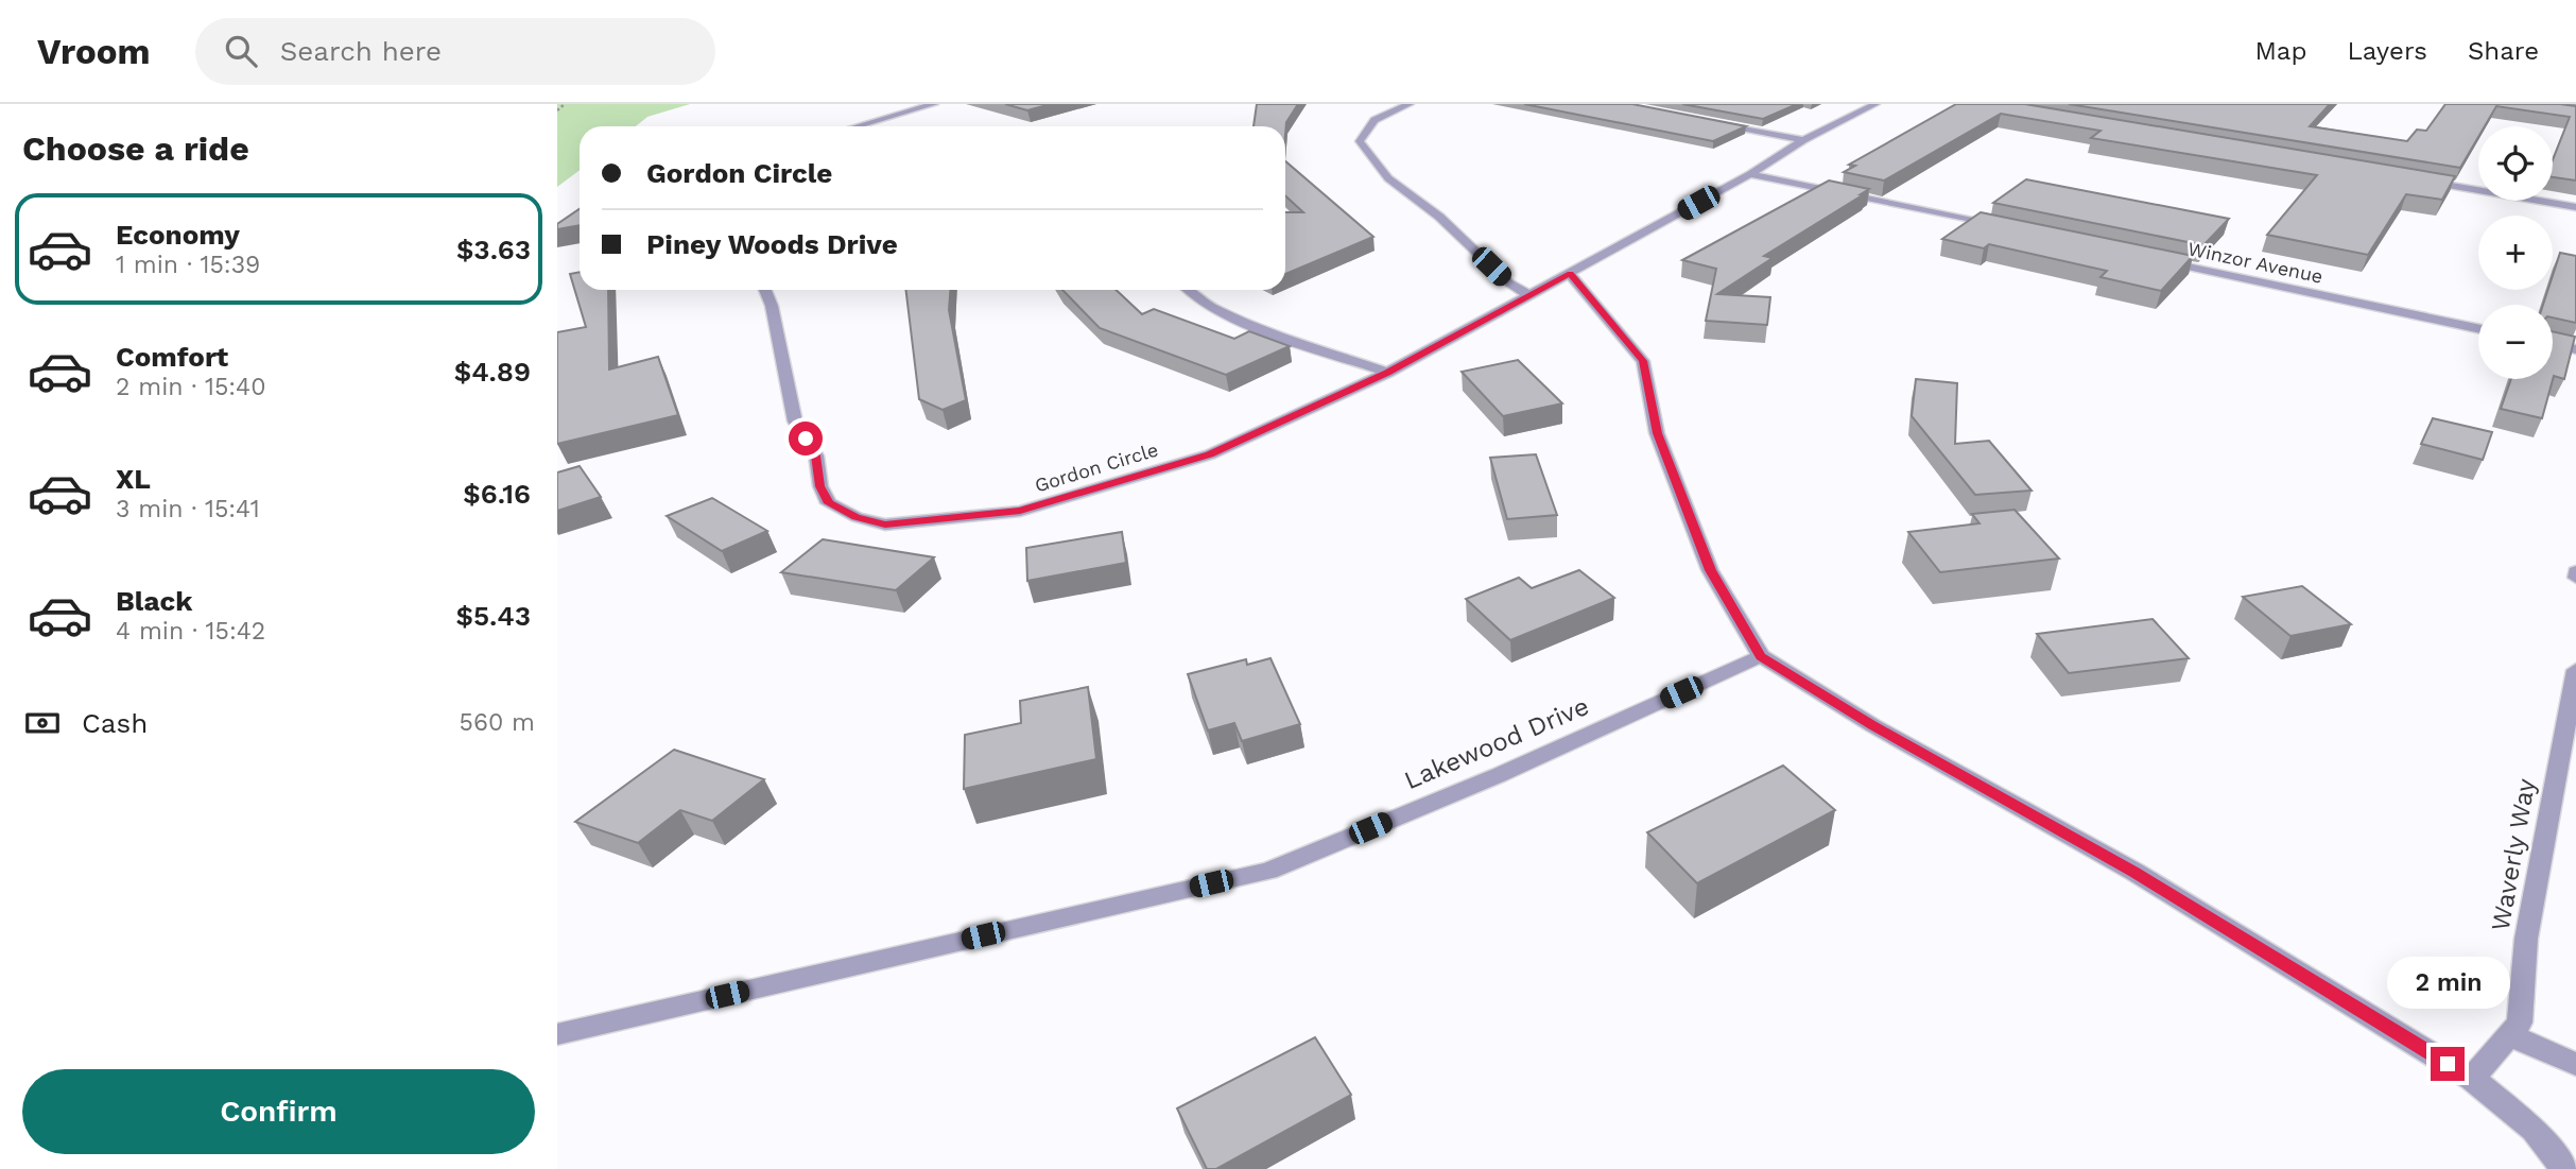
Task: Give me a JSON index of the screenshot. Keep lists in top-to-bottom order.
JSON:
{
  "streets": {
    "street": [
      "Winzor Avenue",
      "Gordon Circle",
      "Lakewood Drive",
      "Waverly Way"
    ]
  },
  "page": {
    "header": "Vroom",
    "search": "Search here",
    "nav": ["Map", "Layers", "Share"],
    "heading": "Choose a ride",
    "map_buttons": ["+", "−"],
    "banner": ["Gordon Circle", "Piney Woods Drive"],
    "list": [
      {
        "name": "Economy",
        "note": "1 min · 15:39",
        "value": "$3.63"
      },
      {
        "name": "Comfort",
        "note": "2 min · 15:40",
        "value": "$4.89"
      },
      {
        "name": "XL",
        "note": "3 min · 15:41",
        "value": "$6.16"
      },
      {
        "name": "Black",
        "note": "4 min · 15:42",
        "value": "$5.43"
      }
    ],
    "pay": ["Cash", "560 m"],
    "bubble": "2 min",
    "buttons": "Confirm"
  }
}
